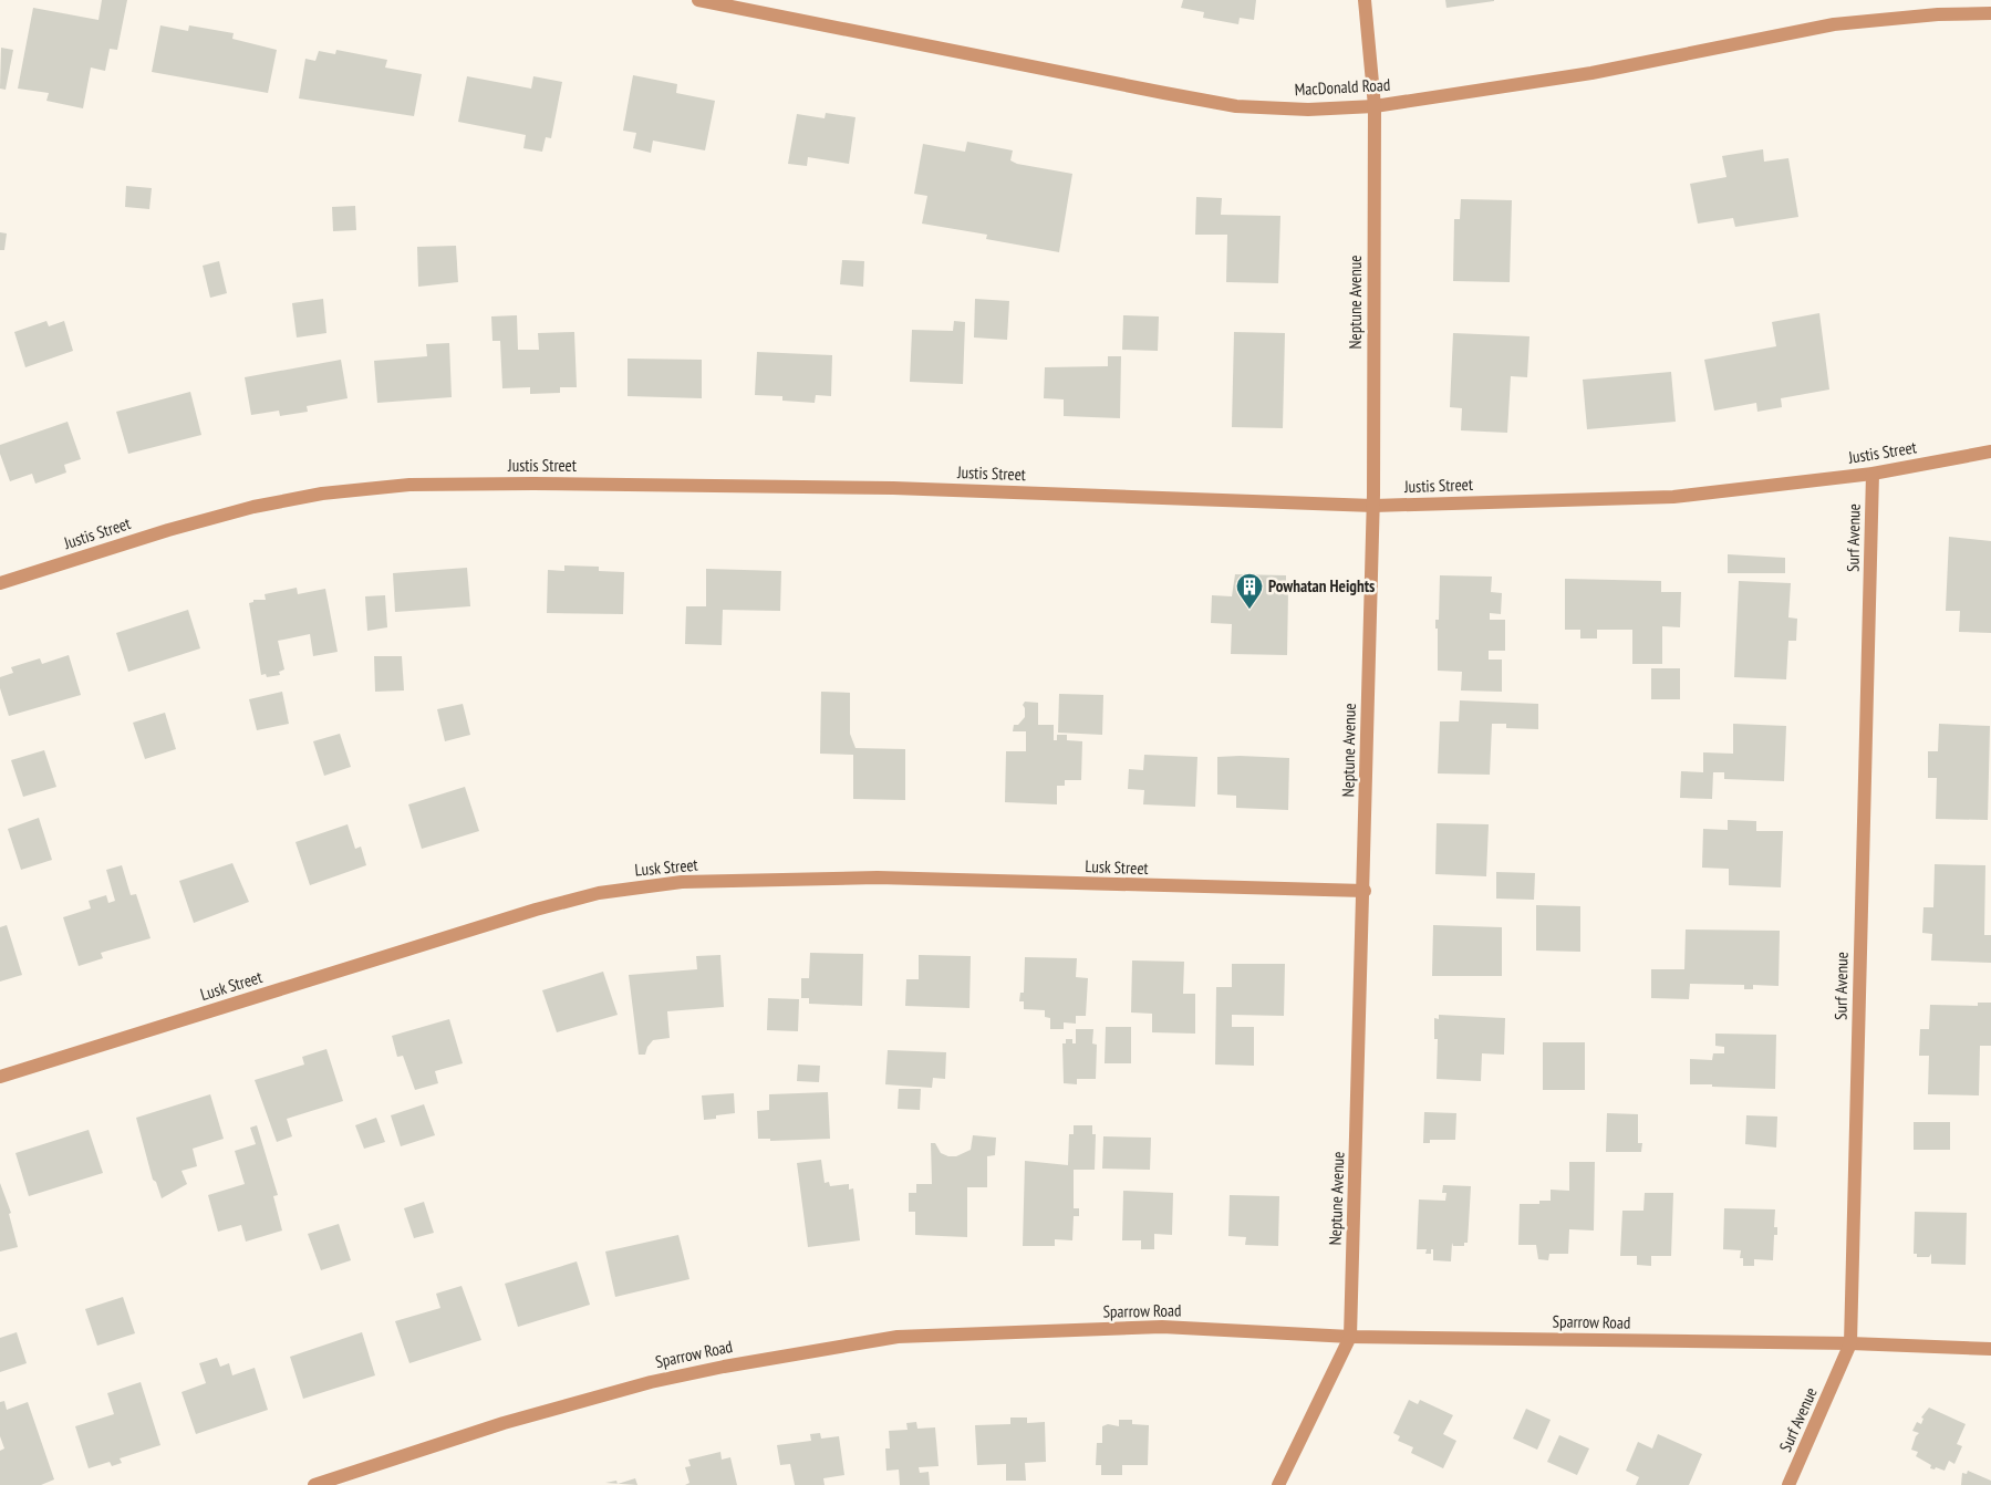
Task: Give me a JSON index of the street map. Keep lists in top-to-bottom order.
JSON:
{
  "streets": {
    "street": [
      "MacDonald Road",
      "Neptune Avenue",
      "Justis Street",
      "Surf Avenue",
      "Lusk Street",
      "Sparrow Road"
    ]
  },
  "crossings": [
    ["MacDonald Road", "Neptune Avenue"],
    ["Neptune Avenue", "Justis Street"],
    ["Neptune Avenue", "Lusk Street"],
    ["Neptune Avenue", "Sparrow Road"],
    ["Justis Street", "Surf Avenue"],
    ["Surf Avenue", "Sparrow Road"]
  ],
  "places": {
    "building": ["Powhatan Heights"]
  }
}
